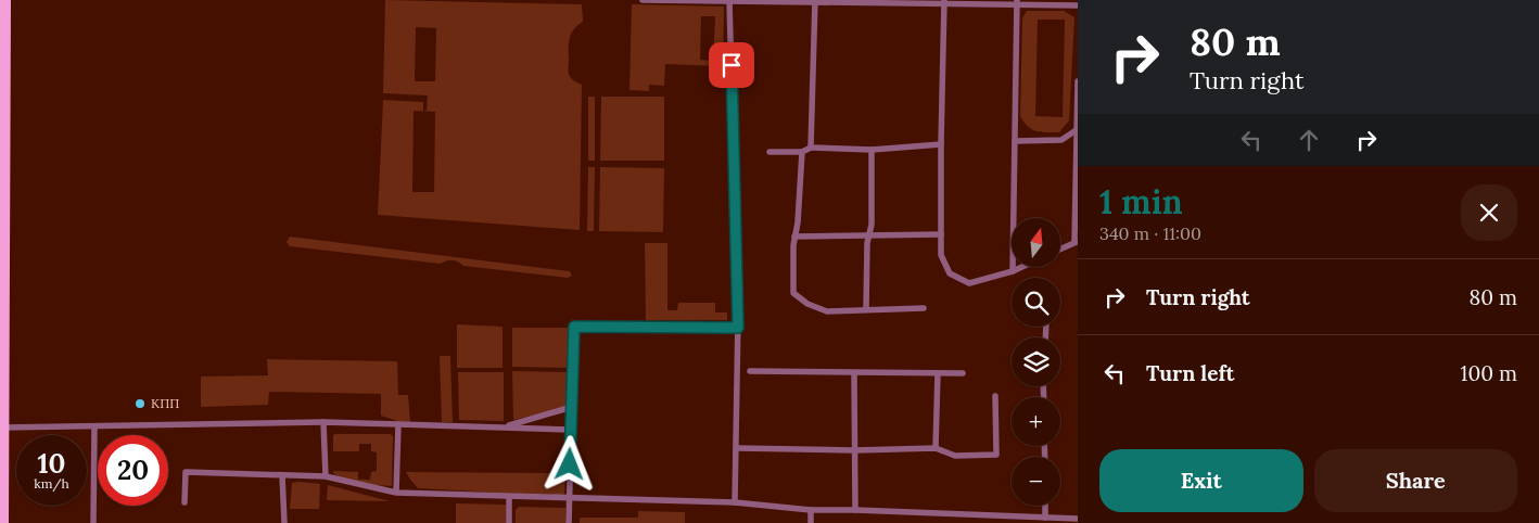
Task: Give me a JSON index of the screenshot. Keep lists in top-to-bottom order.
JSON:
{
  "places": ["КПП"],
  "north": "top",
  "page": {
    "turn": ["80 m", "Turn right"],
    "heading": ["1 min", "340 m · 11:00"],
    "map_buttons": ["+", "−"],
    "list": [
      {
        "name": "Turn right",
        "value": "80 m"
      },
      {
        "name": "Turn left",
        "value": "100 m"
      }
    ],
    "speed": "10 km/h",
    "limit": "20",
    "buttons": ["Exit", "Share"]
  }
}
